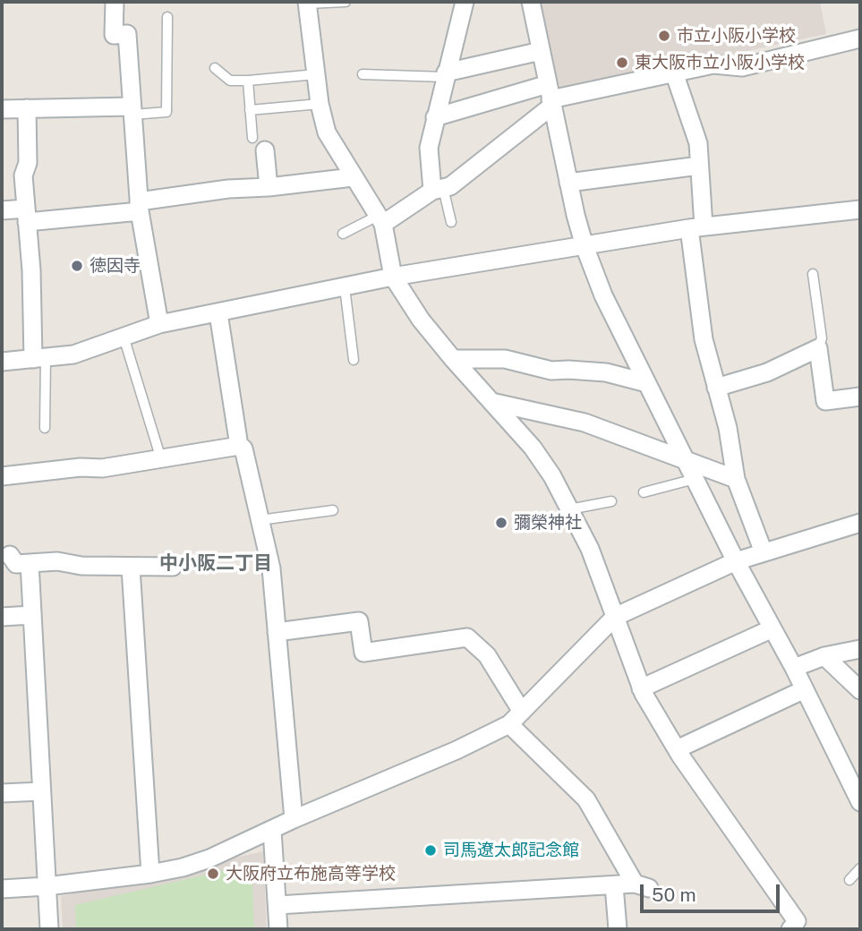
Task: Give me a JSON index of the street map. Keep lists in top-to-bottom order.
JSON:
{
  "districts": ["中小阪二丁目"],
  "places": [
    "市立小阪小学校",
    "東大阪市立小阪小学校",
    "徳因寺",
    "彌榮神社",
    "司馬遼太郎記念館",
    "大阪府立布施高等学校"
  ],
  "scale_bar": "50 m"
}
